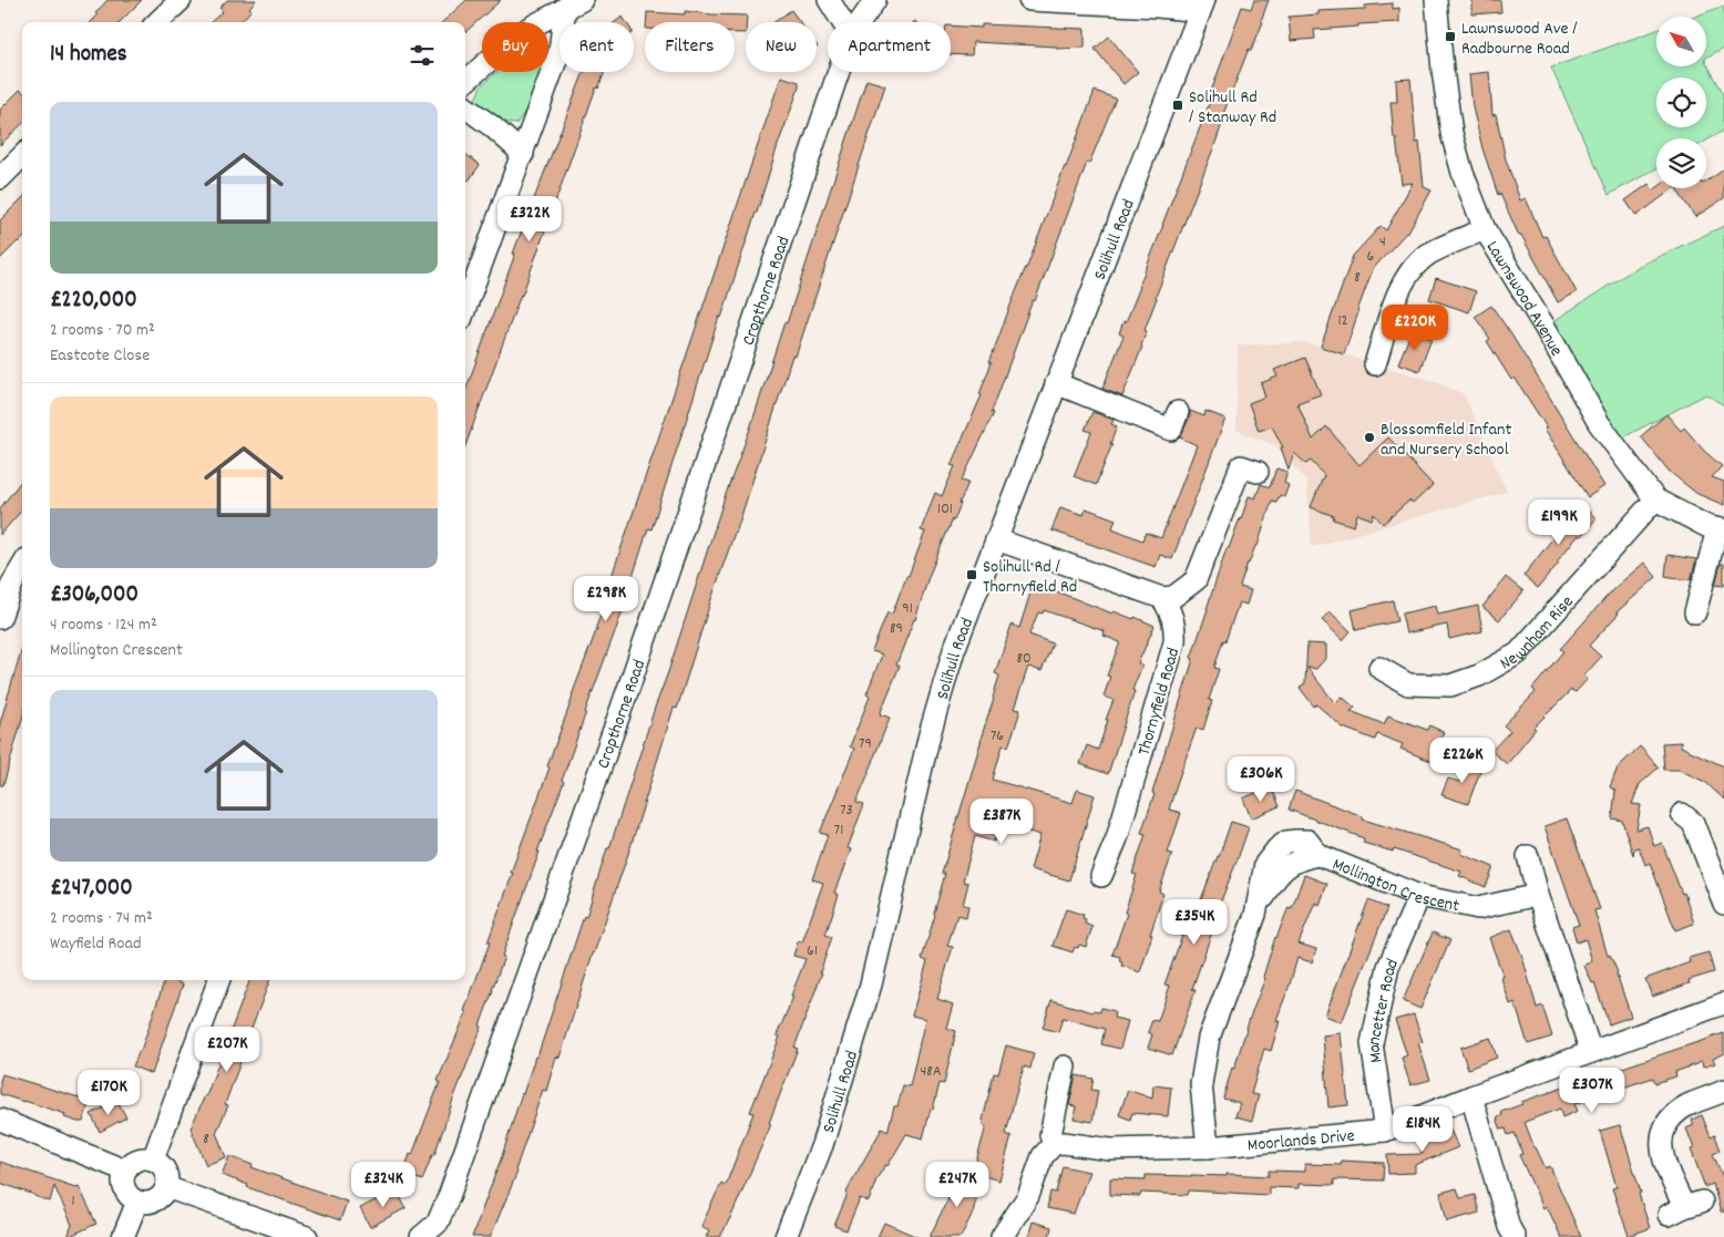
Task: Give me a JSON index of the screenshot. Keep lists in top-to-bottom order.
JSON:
{
  "streets": {
    "street": [
      "Solihull Road",
      "Cropthorne Road",
      "Lawnswood Avenue",
      "Newnham Rise",
      "Thornyfield Road",
      "Mollington Crescent",
      "Mancetter Road",
      "Moorlands Drive"
    ]
  },
  "crossings": [
    ["Lawnswood Avenue", "Newnham Rise"],
    ["Mollington Crescent", "Mancetter Road"],
    ["Mollington Crescent", "Moorlands Drive"],
    ["Mancetter Road", "Moorlands Drive"]
  ],
  "places": {
    "transit": ["Lawnswood Ave / Radbourne Road", "Solihull Rd / Stanway Rd", "Solihull Rd / Thornyfield Rd"],
    "other": ["Blossomfield Infant and Nursery School"]
  },
  "house_numbers": [
    "4",
    "6",
    "8",
    "12",
    "101",
    "91",
    "89",
    "80",
    "76",
    "79",
    "73",
    "71",
    "61",
    "48A",
    "8",
    "1"
  ],
  "north": "top left",
  "page": {
    "chip": [
      "Buy",
      "Rent",
      "Filters",
      "New",
      "Apartment"
    ],
    "heading": "14 homes",
    "list": [
      {
        "name": "£220,000",
        "note": "2 rooms · 70 m² · Eastcote Close"
      },
      {
        "name": "£306,000",
        "note": "4 rooms · 124 m² · Mollington Crescent"
      },
      {
        "name": "£247,000",
        "note": "2 rooms · 74 m² · Wayfield Road"
      }
    ],
    "price": [
      "£322K",
      "£220K",
      "£199K",
      "£298K",
      "£226K",
      "£306K",
      "£387K",
      "£354K",
      "£207K",
      "£307K",
      "£170K",
      "£184K",
      "£324K",
      "£247K"
    ]
  }
}
